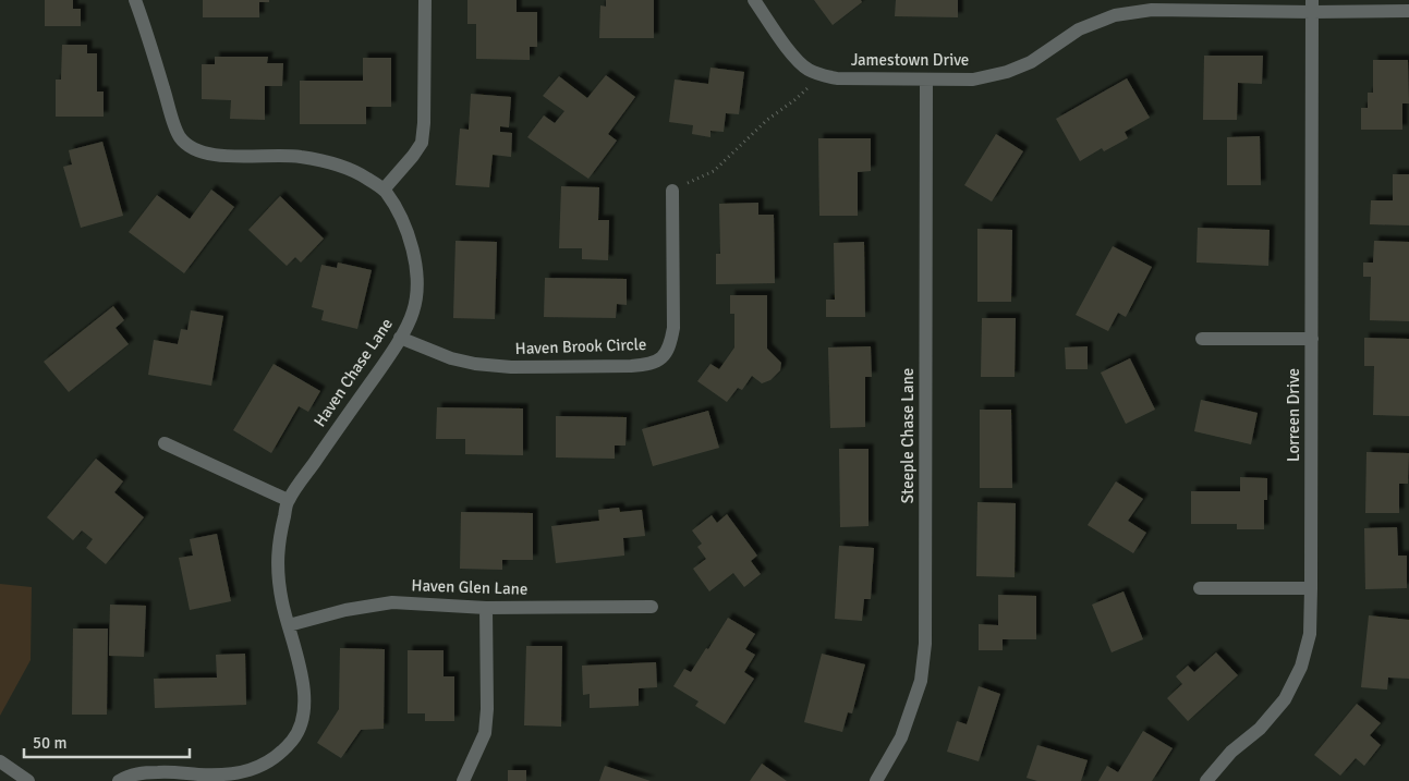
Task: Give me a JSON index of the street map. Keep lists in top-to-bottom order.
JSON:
{
  "streets": {
    "street": [
      "Jamestown Drive",
      "Haven Brook Circle",
      "Haven Chase Lane",
      "Lorreen Drive",
      "Steeple Chase Lane",
      "Haven Glen Lane"
    ]
  },
  "crossings": [
    ["Jamestown Drive", "Lorreen Drive"],
    ["Jamestown Drive", "Steeple Chase Lane"],
    ["Haven Brook Circle", "Haven Chase Lane"],
    ["Haven Chase Lane", "Haven Glen Lane"]
  ],
  "scale_bar": "50 m"
}
